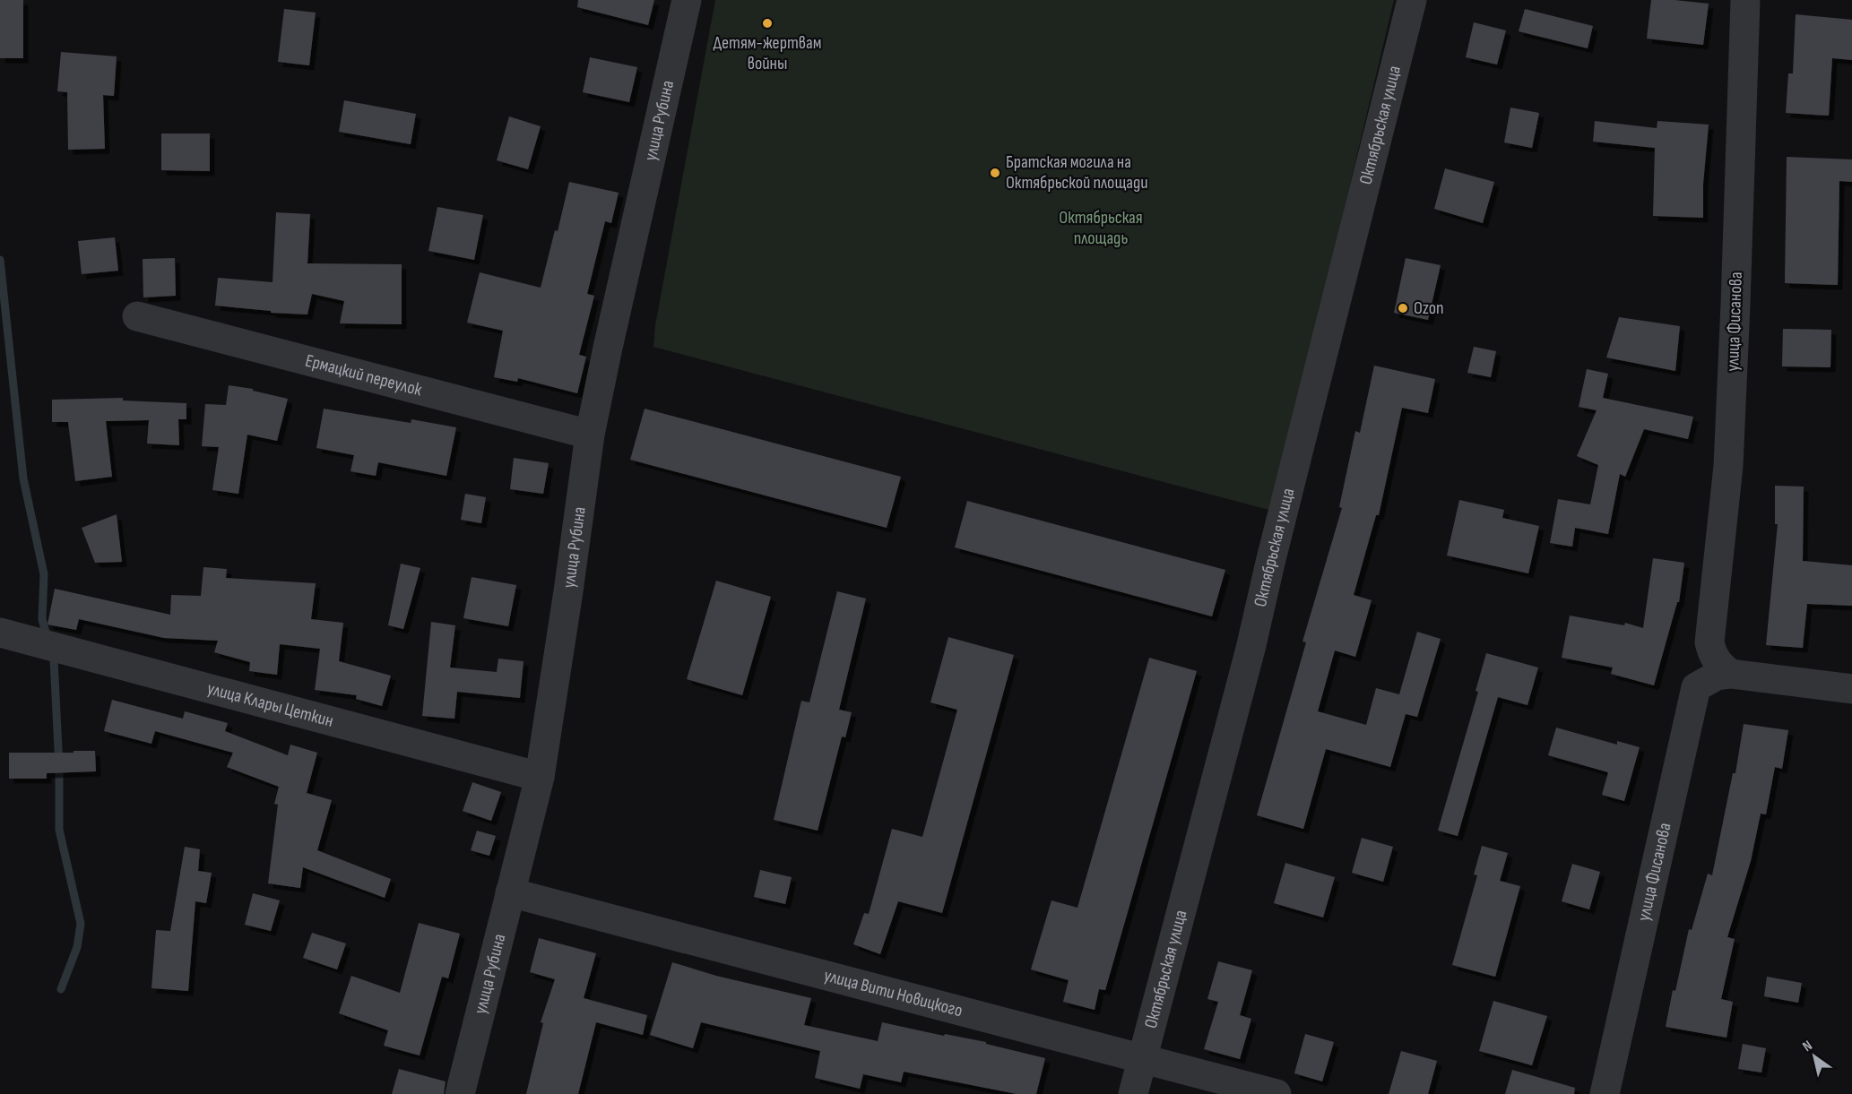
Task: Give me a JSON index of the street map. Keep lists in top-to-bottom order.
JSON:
{
  "streets": {
    "street": [
      "улица Рубина",
      "Октябрьская улица",
      "улица Фисанова",
      "Ермацкий переулок",
      "улица Клары Цеткин",
      "улица Вити Новицкого"
    ]
  },
  "crossings": [
    ["улица Рубина", "Ермацкий переулок"],
    ["улица Рубина", "улица Клары Цеткин"],
    ["улица Рубина", "улица Вити Новицкого"],
    ["Октябрьская улица", "улица Вити Новицкого"]
  ],
  "parks": ["Октябрьская площадь"],
  "places": ["Детям-жертвам войны", "Братская могила на Октябрьской площади", "Ozon"],
  "north": "top left"
}
